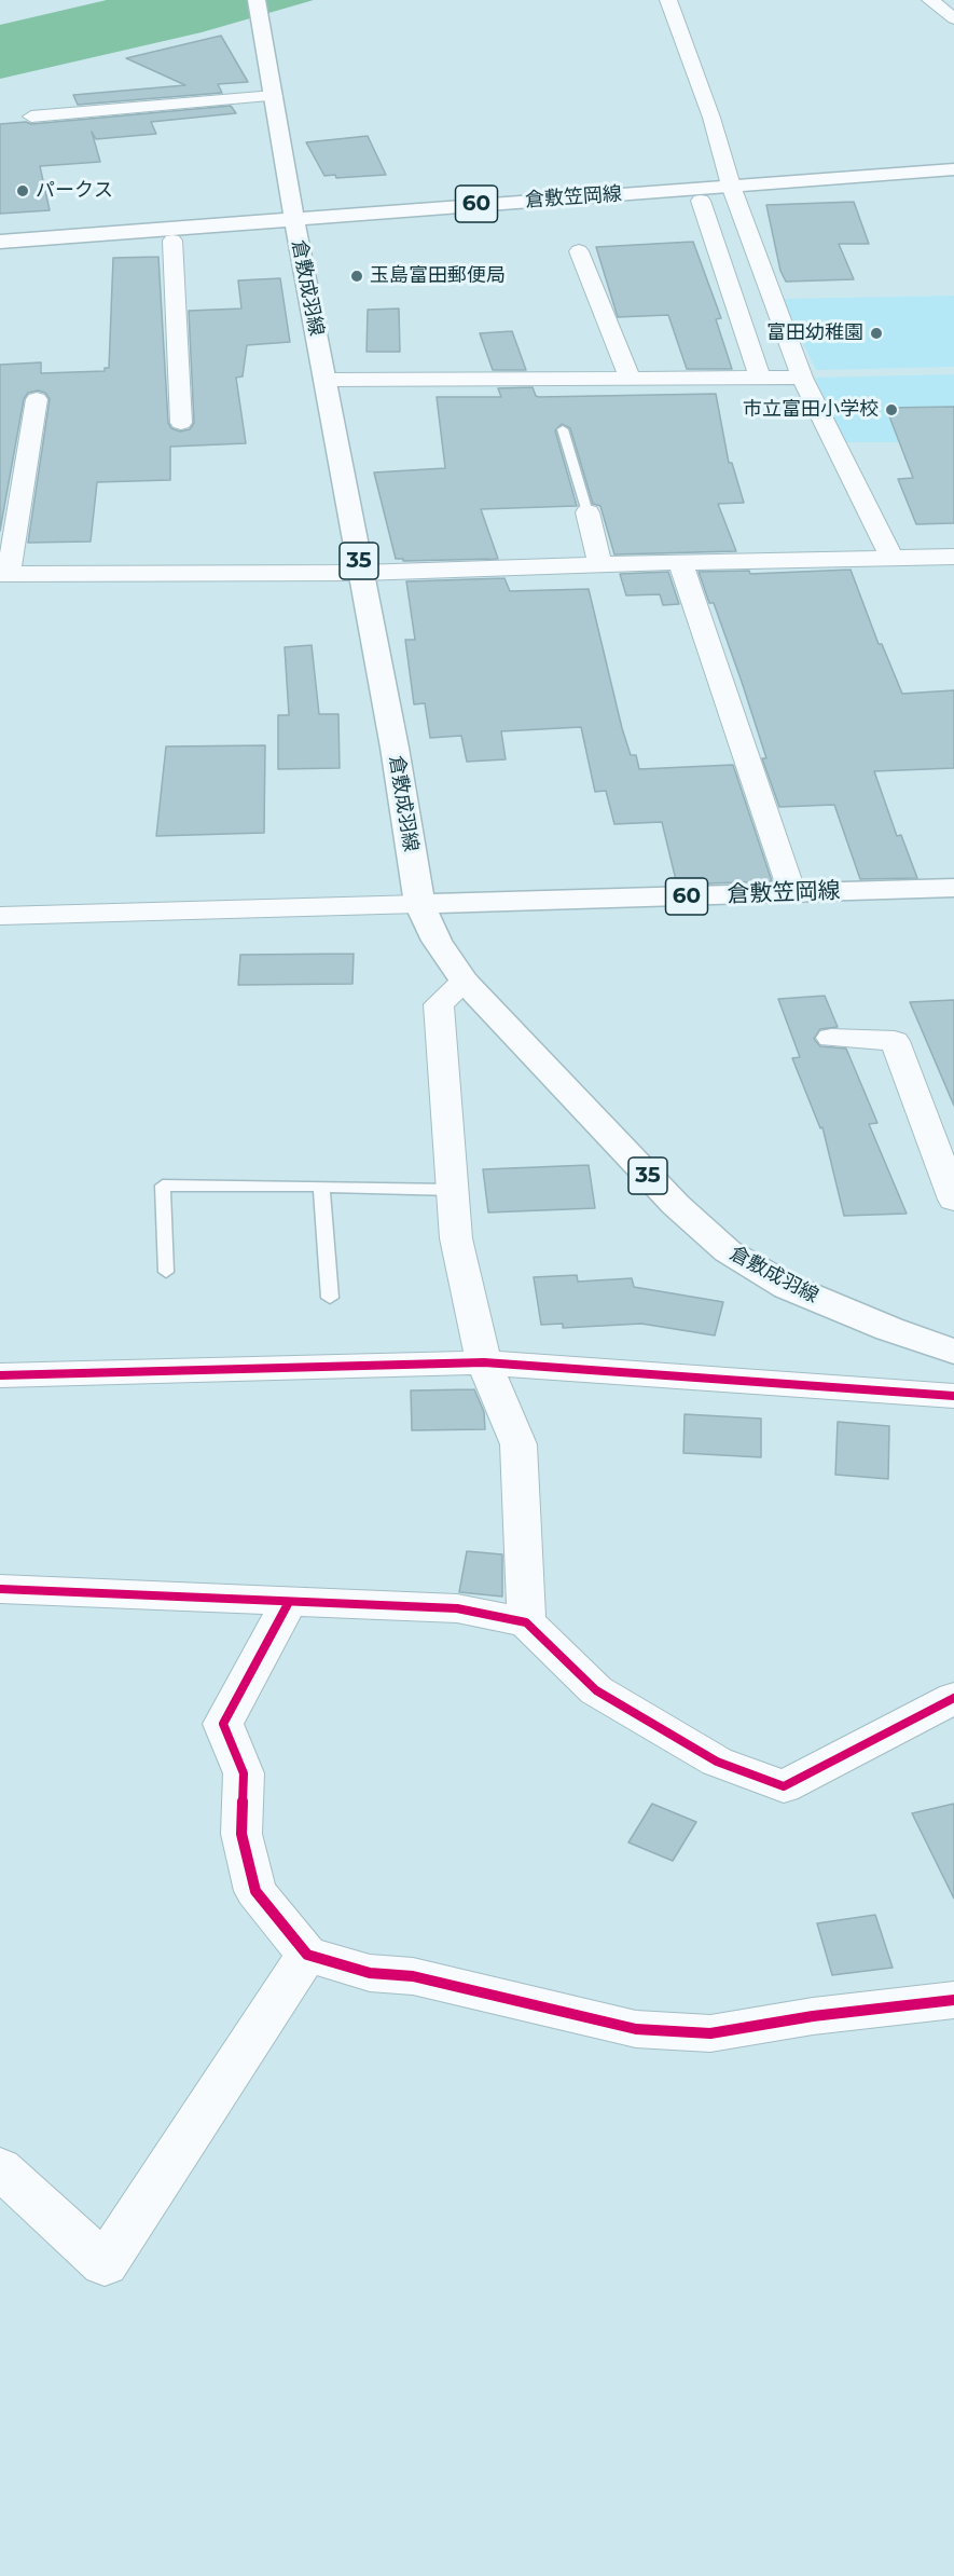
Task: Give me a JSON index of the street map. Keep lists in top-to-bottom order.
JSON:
{
  "streets": {
    "main road": [
      "倉敷笠岡線",
      "60",
      "倉敷成羽線",
      "35"
    ]
  },
  "crossings": [
    ["倉敷笠岡線", "倉敷成羽線"]
  ],
  "places": [
    "パークス",
    "玉島富田郵便局",
    "富田幼稚園",
    "市立富田小学校"
  ]
}
